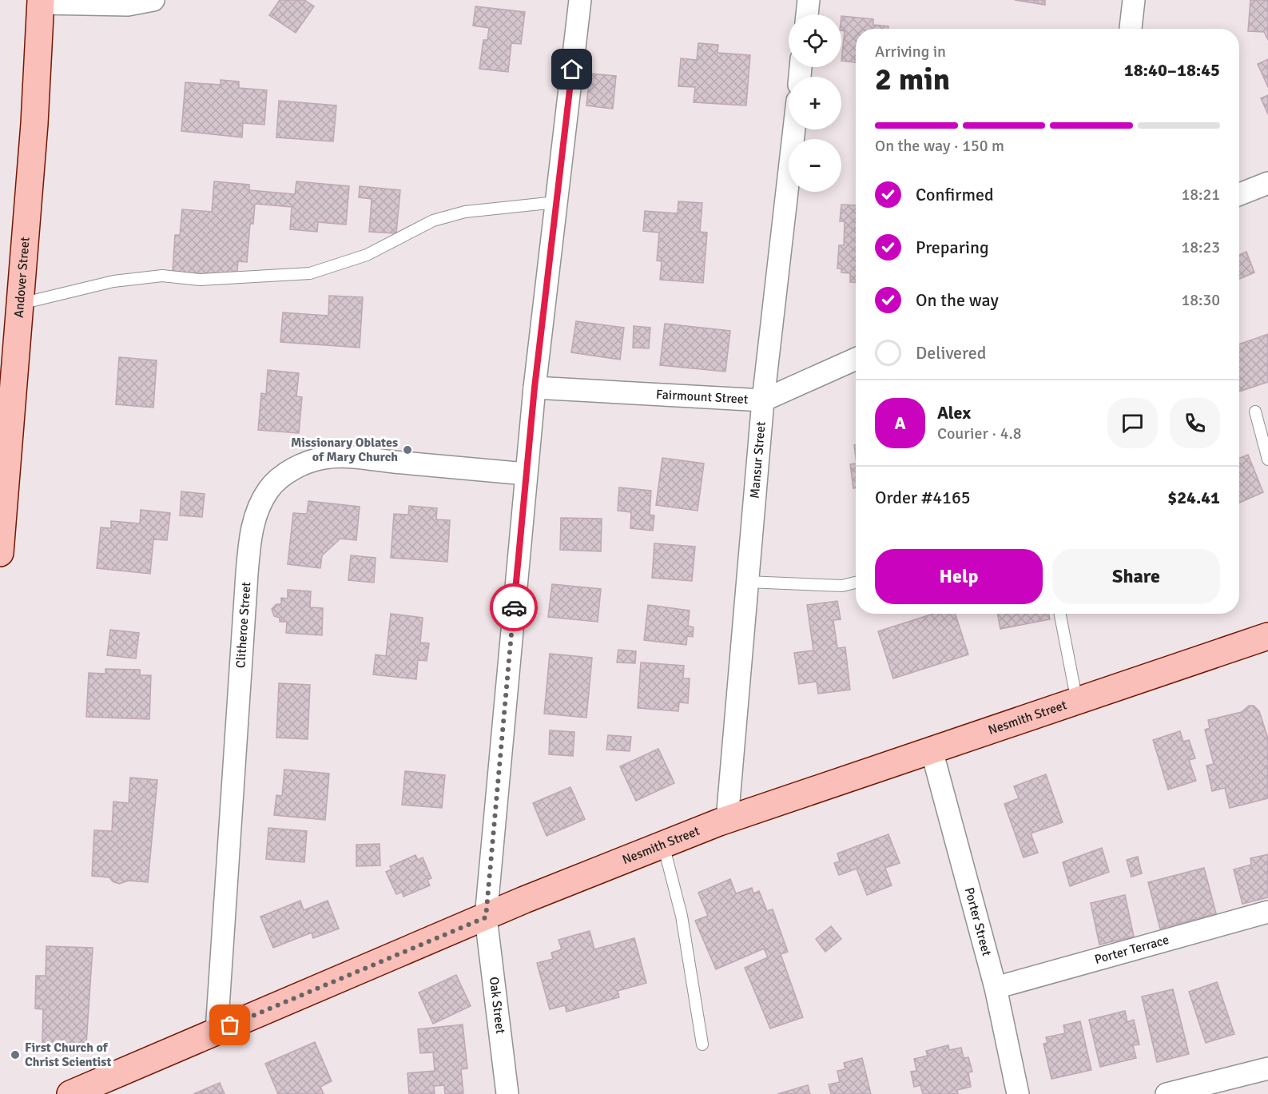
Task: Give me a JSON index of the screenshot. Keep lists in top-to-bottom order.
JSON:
{
  "streets": {
    "main road": ["Andover Street", "Nesmith Street"],
    "street": [
      "Fairmount Street",
      "Mansur Street",
      "Clitheroe Street",
      "Porter Street",
      "Porter Terrace",
      "Oak Street"
    ]
  },
  "crossings": [
    ["Fairmount Street", "Mansur Street"],
    ["Fairmount Street", "Oak Street"],
    ["Mansur Street", "Nesmith Street"],
    ["Clitheroe Street", "Nesmith Street"],
    ["Clitheroe Street", "Oak Street"],
    ["Nesmith Street", "Porter Street"],
    ["Nesmith Street", "Oak Street"],
    ["Porter Street", "Porter Terrace"]
  ],
  "places": ["Missionary Oblates of Mary Church", "First Church of Christ Scientist"],
  "page": {
    "map_buttons": ["+", "−"],
    "heading": ["2 min", "Arriving in", "18:40–18:45"],
    "panel": [
      "Alex",
      "Courier · 4.8",
      "Order #4165",
      "$24.41"
    ],
    "bar": "On the way · 150 m",
    "list": [
      ["Confirmed", "18:21"],
      ["Preparing", "18:23"],
      ["On the way", "18:30"],
      "Delivered"
    ],
    "round": "A",
    "buttons": ["Help", "Share"]
  }
}
